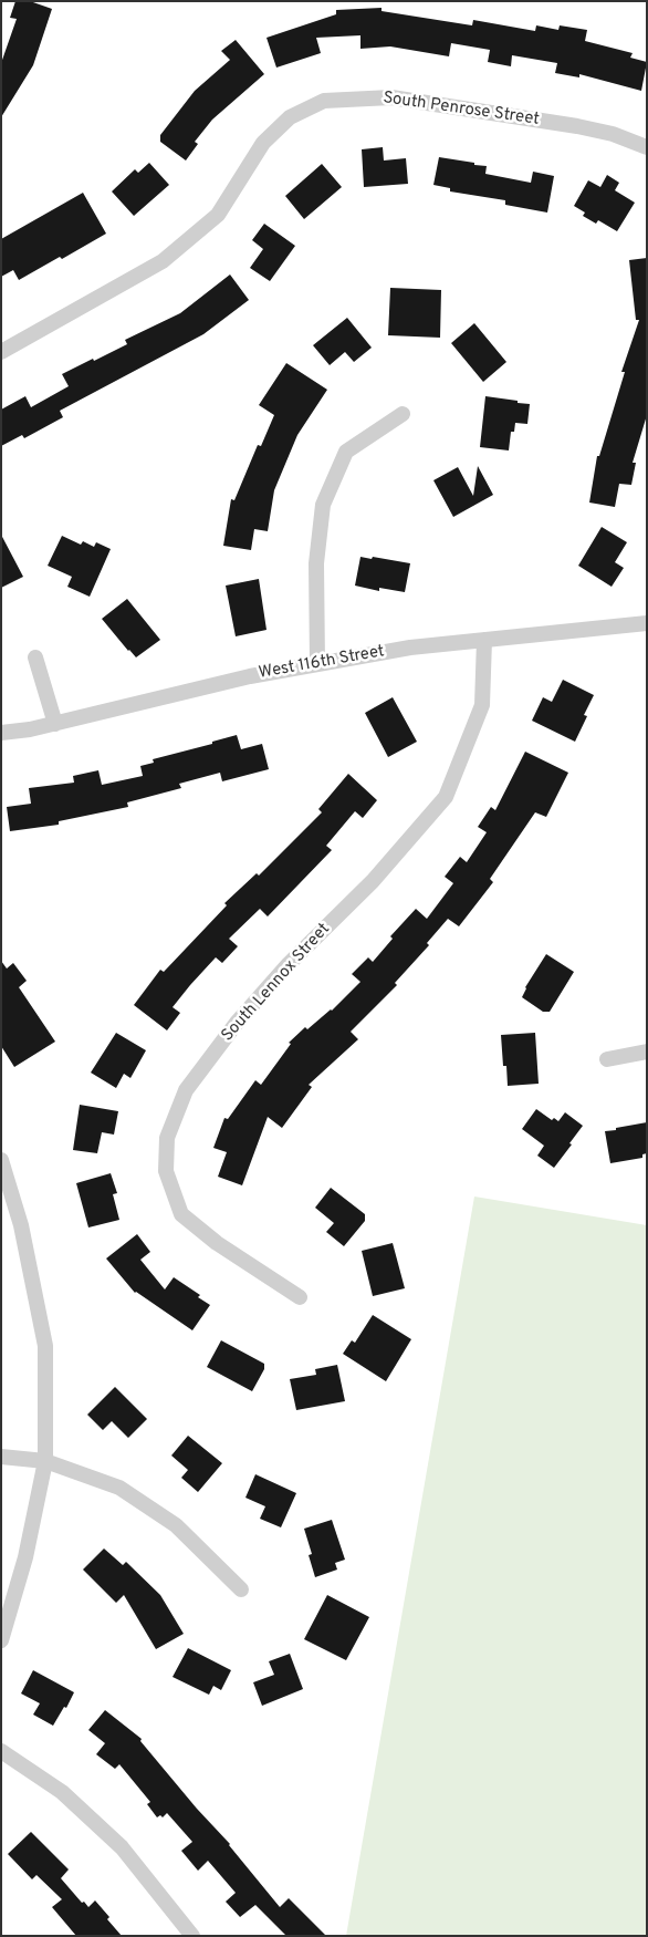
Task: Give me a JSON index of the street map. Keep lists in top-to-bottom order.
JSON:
{
  "streets": {
    "street": ["South Penrose Street", "West 116th Street", "South Lennox Street"]
  },
  "crossings": [
    ["West 116th Street", "South Lennox Street"]
  ]
}
